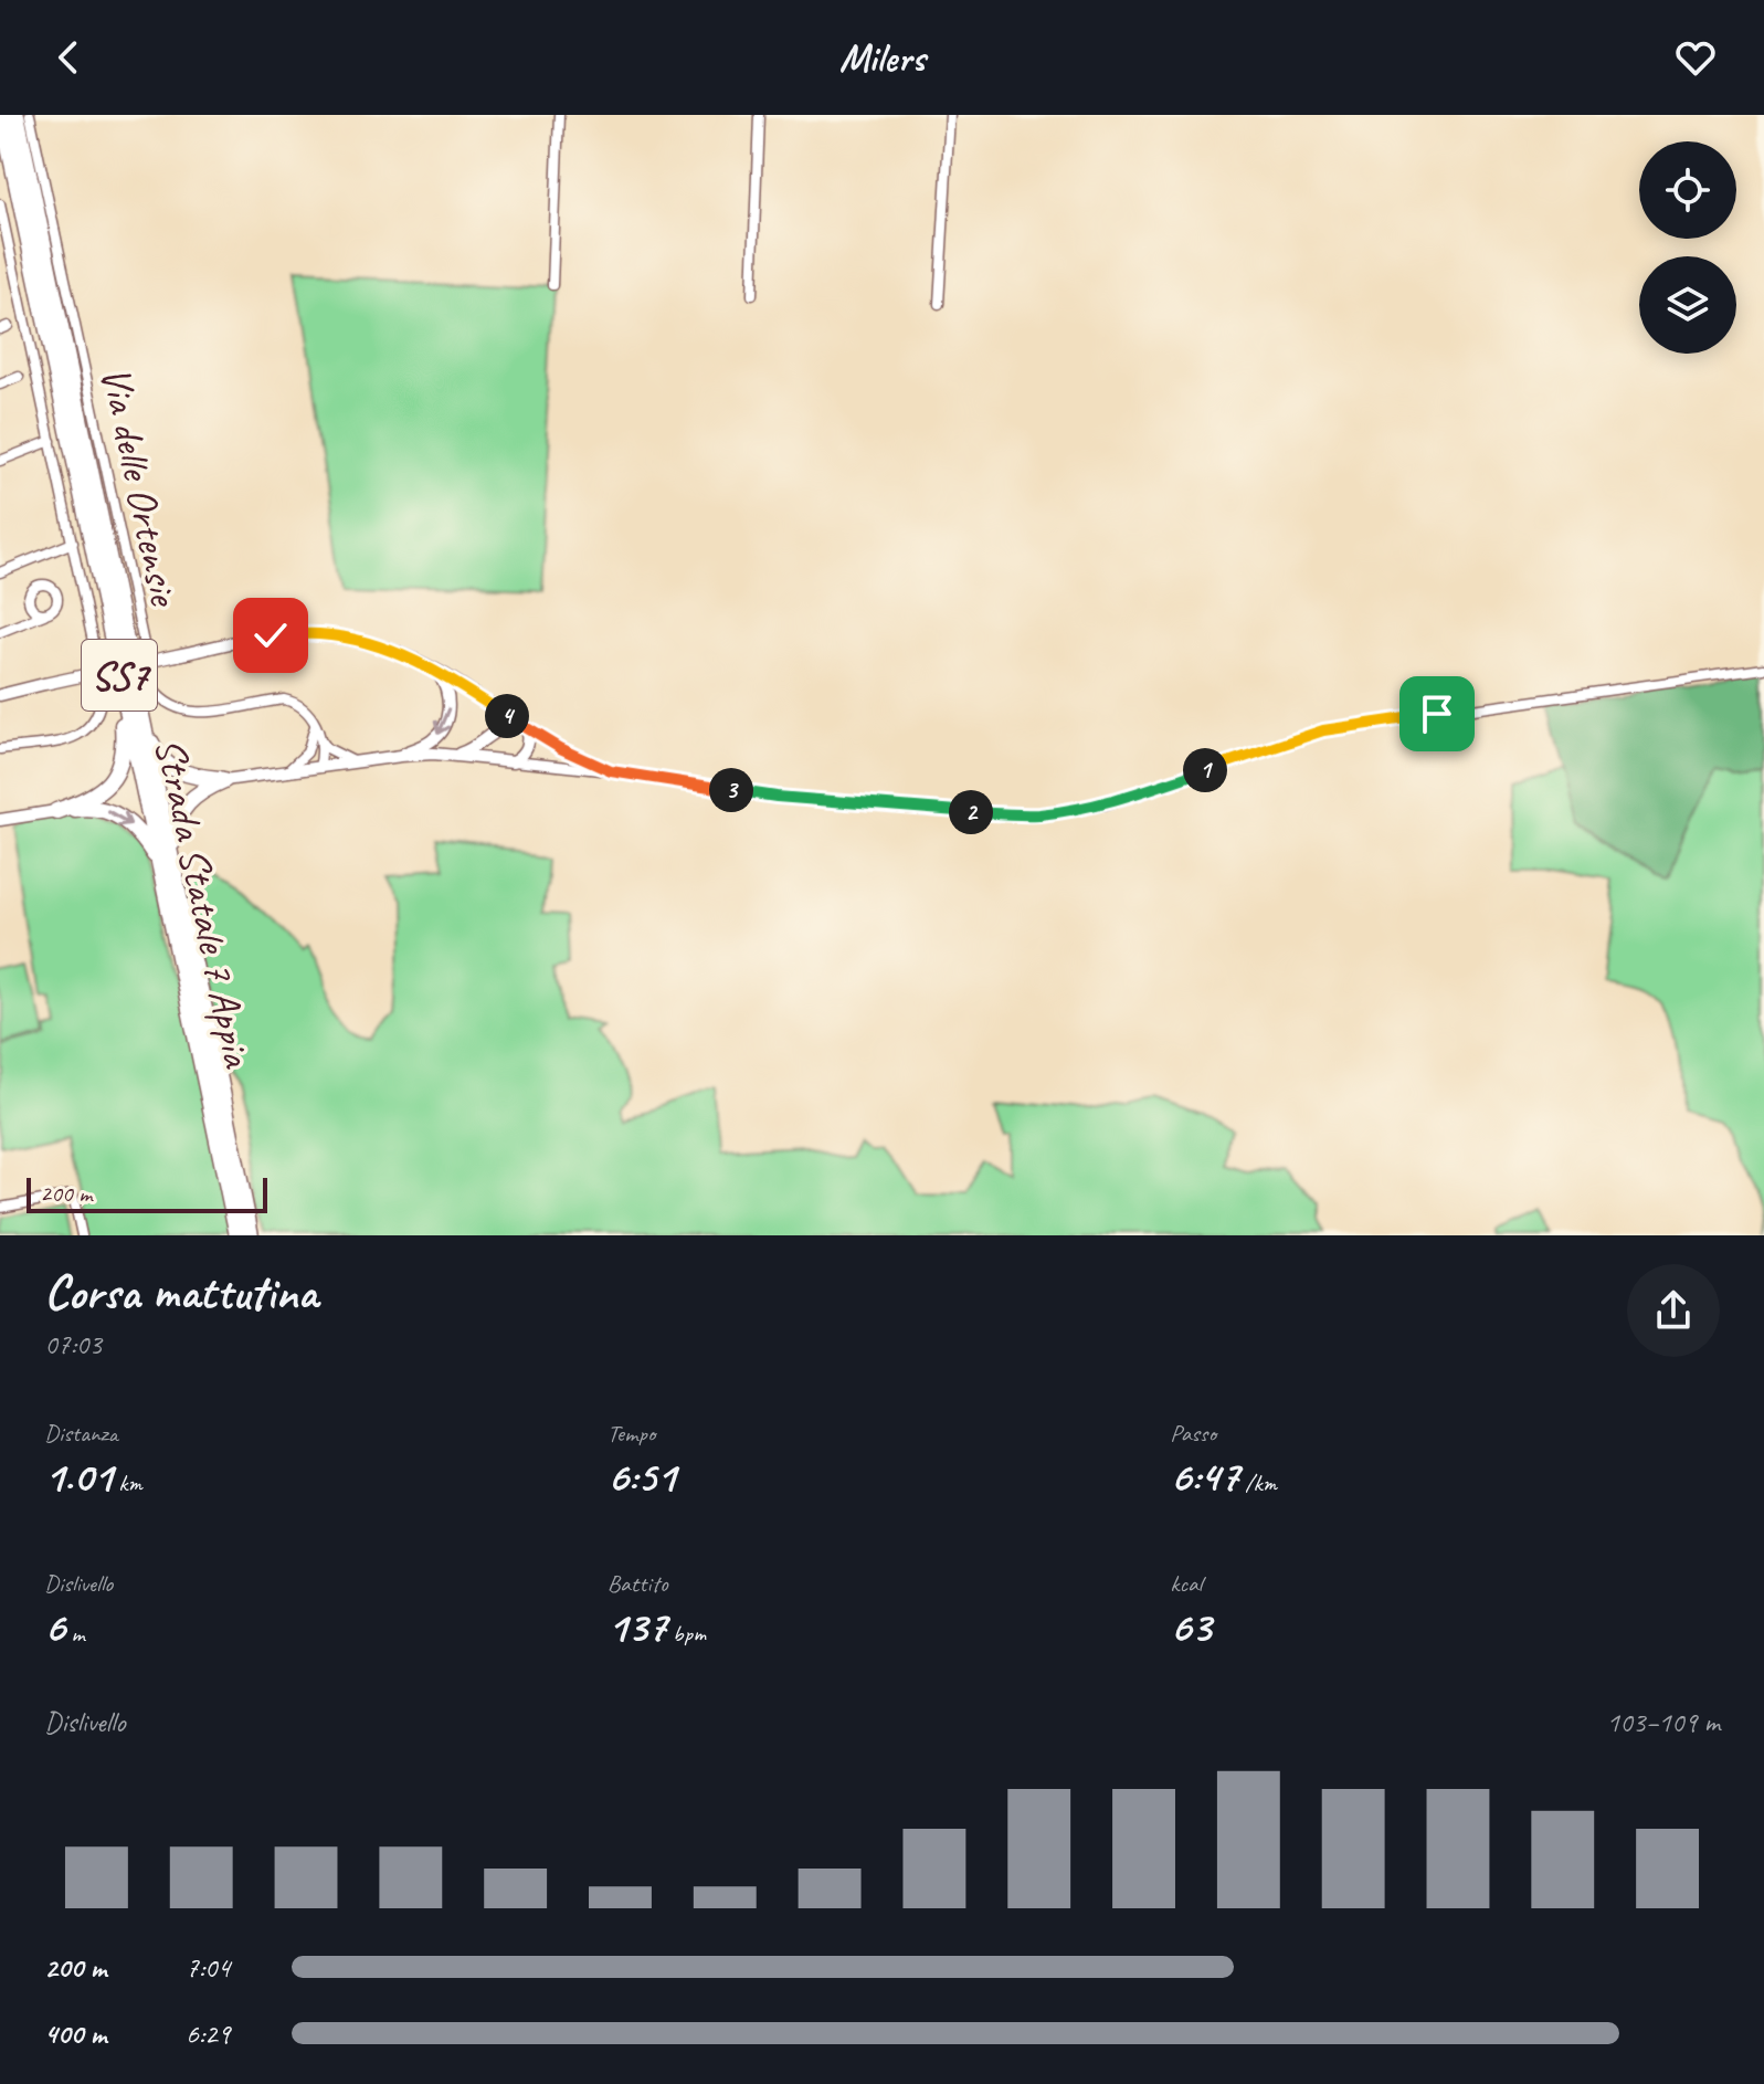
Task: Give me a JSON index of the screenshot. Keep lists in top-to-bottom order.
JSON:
{
  "streets": {
    "highway": ["SS7", "Strada Statale 7 Appia"],
    "street": ["Via delle Ortensie"]
  },
  "scale_bar": "200 m",
  "page": {
    "header": "Milers",
    "pins": [
      "4",
      "1",
      "3",
      "2"
    ],
    "scale": "200 m",
    "heading": ["Corsa mattutina", "07:03"],
    "stats": [
      ["Distanza", "1.01 km"],
      ["Tempo", "6:51"],
      ["Passo", "6:47 /km"],
      ["Dislivello", "6 m"],
      ["Battito", "137 bpm"],
      ["kcal", "63"]
    ],
    "chart": ["Dislivello", "103–109 m"],
    "list": [
      {
        "name": "200 m",
        "note": "7:04"
      },
      {
        "name": "400 m",
        "note": "6:29"
      }
    ]
  }
}
